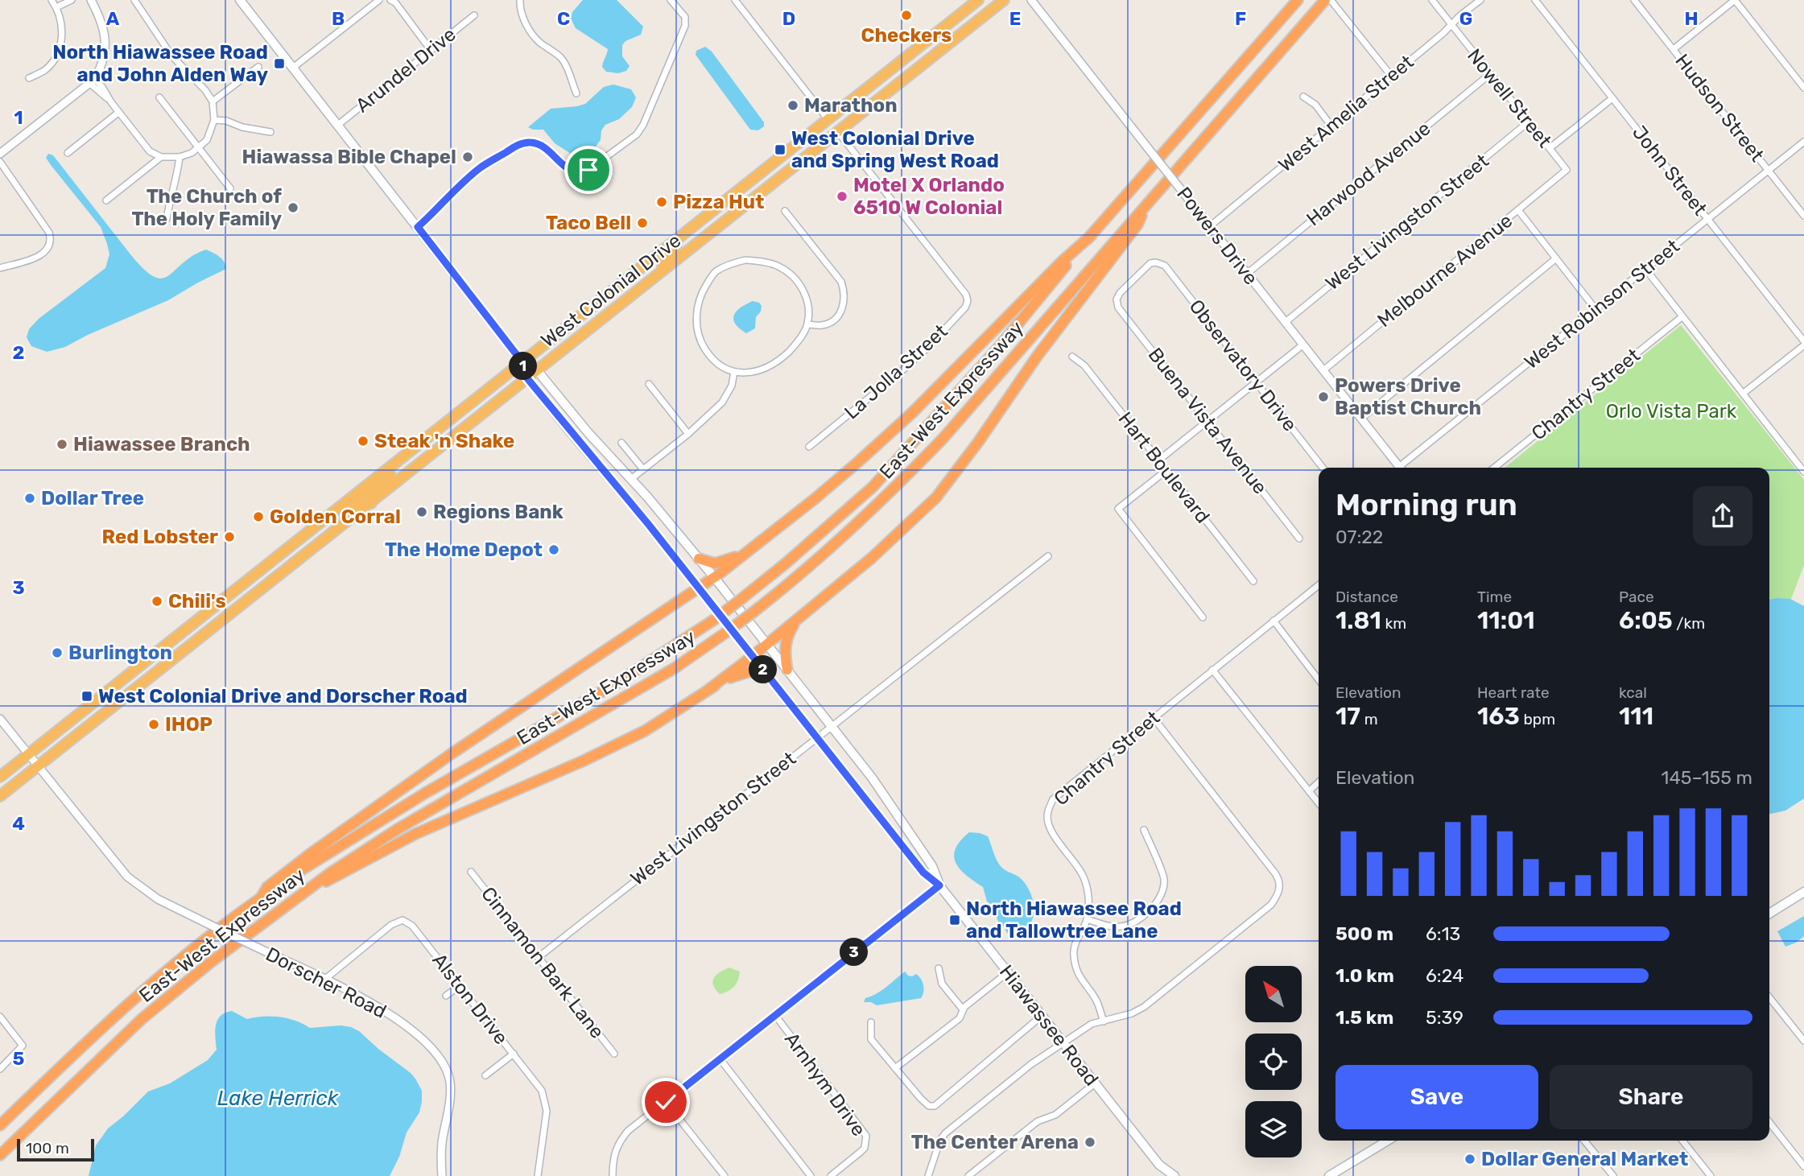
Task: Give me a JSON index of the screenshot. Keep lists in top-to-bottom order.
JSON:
{
  "streets": {
    "highway": ["West Colonial Drive", "East-West Expressway"],
    "main road": ["Hiawassee Road"],
    "street": [
      "Arundel Drive",
      "Nowell Street",
      "Hudson Street",
      "West Amelia Street",
      "John Street",
      "Harwood Avenue",
      "West Livingston Street",
      "Powers Drive",
      "Melbourne Avenue",
      "West Robinson Street",
      "Observatory Drive",
      "La Jolla Street",
      "Chantry Street",
      "Buena Vista Avenue",
      "Hart Boulevard",
      "Cinnamon Bark Lane",
      "Dorscher Road",
      "Alston Drive",
      "Arnhym Drive"
    ]
  },
  "crossings": [
    ["Arundel Drive", "Hiawassee Road"],
    ["Nowell Street", "West Amelia Street"],
    ["Nowell Street", "Harwood Avenue"],
    ["Nowell Street", "West Livingston Street"],
    ["Nowell Street", "Melbourne Avenue"],
    ["Hudson Street", "West Robinson Street"],
    ["West Amelia Street", "Powers Drive"],
    ["John Street", "West Robinson Street"],
    ["Harwood Avenue", "Powers Drive"],
    ["West Livingston Street", "Powers Drive"],
    ["West Livingston Street", "Cinnamon Bark Lane"],
    ["West Livingston Street", "Hiawassee Road"],
    ["Powers Drive", "Melbourne Avenue"],
    ["West Colonial Drive", "La Jolla Street"],
    ["West Colonial Drive", "Dorscher Road"],
    ["West Colonial Drive", "Hiawassee Road"],
    ["Observatory Drive", "Buena Vista Avenue"],
    ["Dorscher Road", "Alston Drive"]
  ],
  "water": ["Lake Herrick"],
  "parks": ["Orlo Vista Park"],
  "places": {
    "other": [
      "Checkers",
      "Marathon",
      "Hiawassa Bible Chapel",
      "Motel X Orlando 6510 W Colonial",
      "Pizza Hut",
      "The Church of The Holy Family",
      "Taco Bell",
      "Powers Drive Baptist Church",
      "Steak 'n Shake",
      "Hiawassee Branch",
      "Dollar Tree",
      "Regions Bank",
      "Golden Corral",
      "Red Lobster",
      "The Home Depot",
      "Chili's",
      "Burlington",
      "IHOP",
      "The Center Arena",
      "Dollar General Market"
    ],
    "transit": [
      "North Hiawassee Road and John Alden Way",
      "West Colonial Drive and Spring West Road",
      "West Colonial Drive and Dorscher Road",
      "North Hiawassee Road and Tallowtree Lane"
    ]
  },
  "scale_bar": "100 m",
  "north": "top left",
  "page": {
    "pins": ["1", "2", "3"],
    "heading": ["Morning run", "07:22"],
    "stats": [
      ["Distance", "1.81 km"],
      ["Time", "11:01"],
      ["Pace", "6:05 /km"],
      ["Elevation", "17 m"],
      ["Heart rate", "163 bpm"],
      ["kcal", "111"]
    ],
    "chart": ["Elevation", "145–155 m"],
    "list": [
      {
        "name": "500 m",
        "note": "6:13"
      },
      {
        "name": "1.0 km",
        "note": "6:24"
      },
      {
        "name": "1.5 km",
        "note": "5:39"
      }
    ],
    "buttons": ["Save", "Share"],
    "scale": "100 m"
  },
  "grid": {
    "columns": [
      "A",
      "B",
      "C",
      "D",
      "E",
      "F",
      "G",
      "H"
    ],
    "rows": [
      "1",
      "2",
      "3",
      "4",
      "5"
    ]
  }
}
